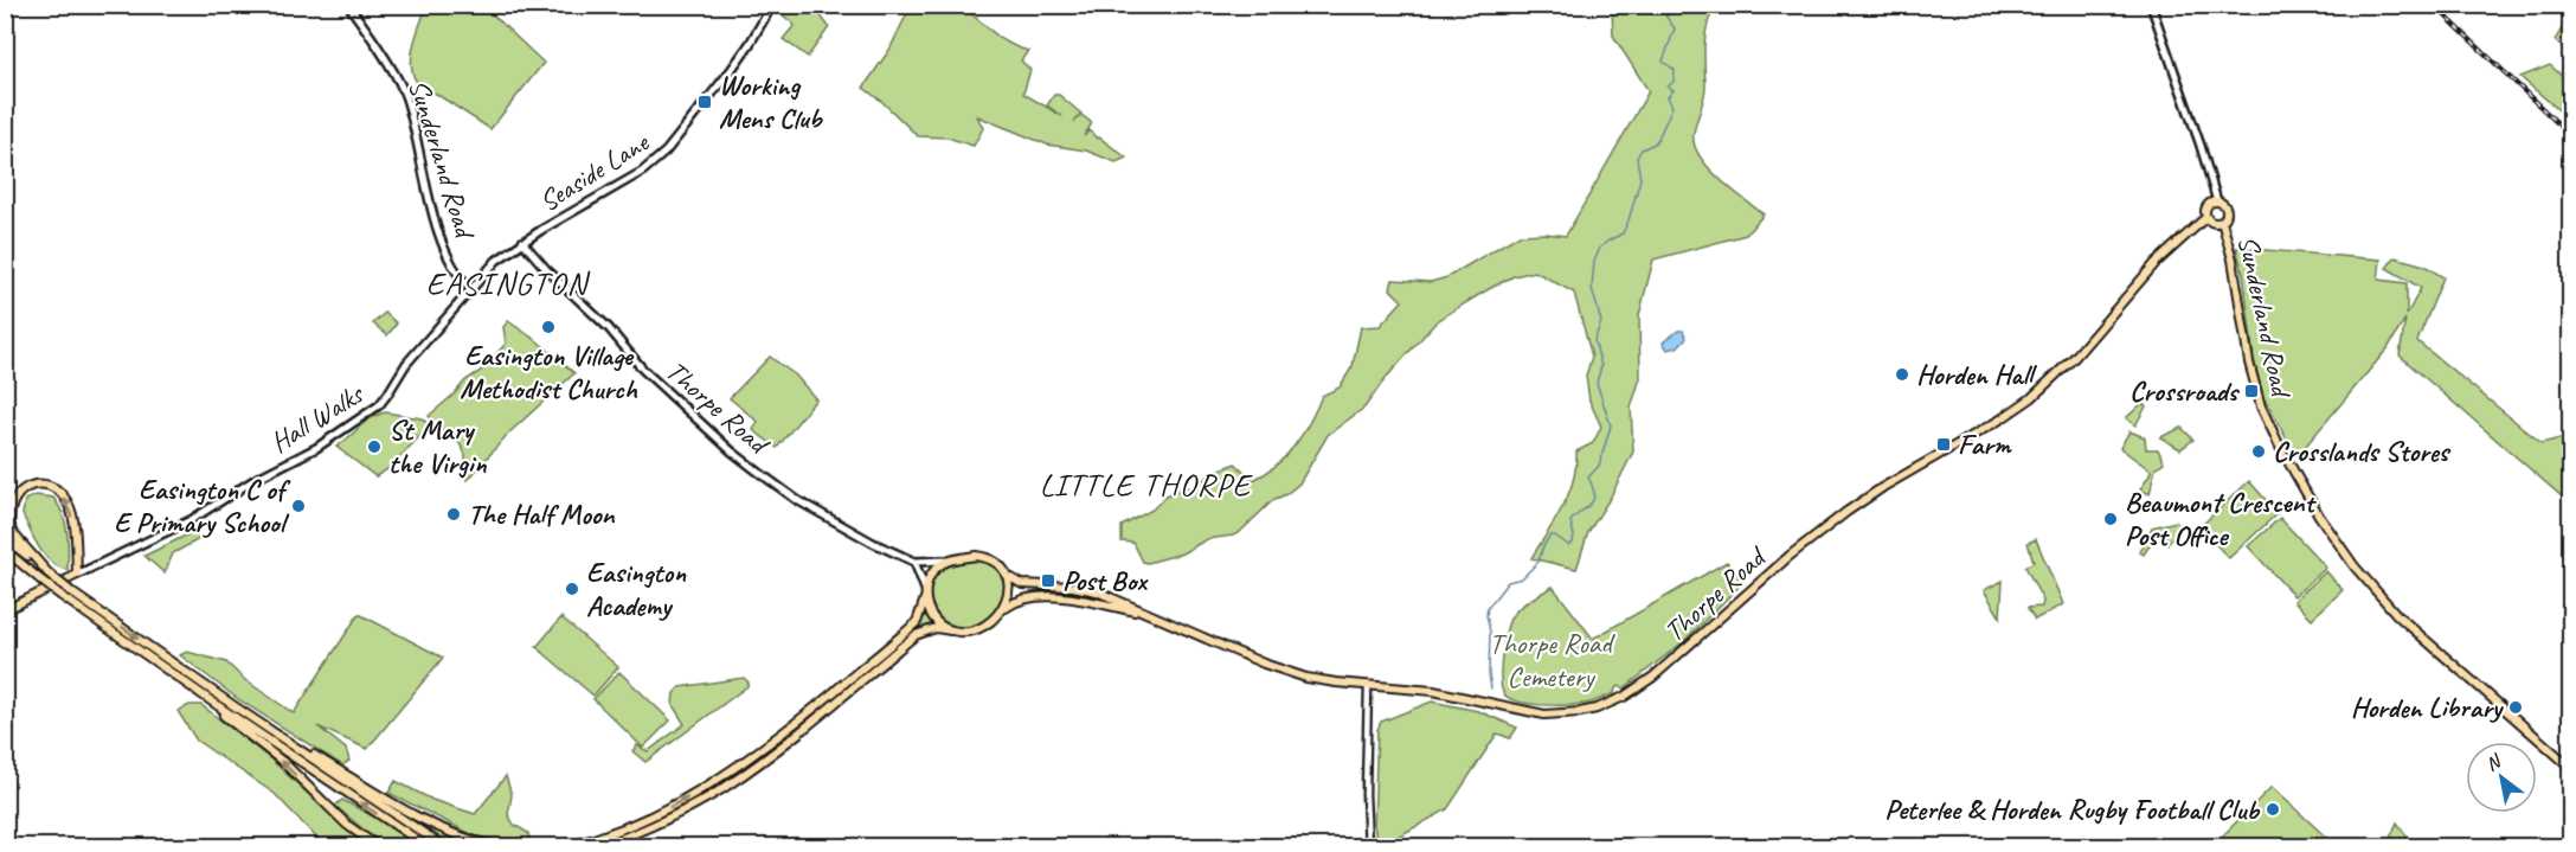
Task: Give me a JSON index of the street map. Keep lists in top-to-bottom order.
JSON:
{
  "streets": {
    "main road": [
      "Sunderland Road",
      "Seaside Lane",
      "Thorpe Road",
      "Hall Walks"
    ]
  },
  "crossings": [
    ["Sunderland Road", "Seaside Lane"],
    ["Sunderland Road", "Thorpe Road"],
    ["Seaside Lane", "Thorpe Road"],
    ["Seaside Lane", "Hall Walks"]
  ],
  "districts": ["EASINGTON", "LITTLE THORPE"],
  "parks": ["Thorpe Road Cemetery"],
  "places": {
    "transit": [
      "Working Mens Club",
      "Crossroads",
      "Farm",
      "Post Box"
    ],
    "other": [
      "Easington Village Methodist Church",
      "Horden Hall",
      "St Mary the Virgin",
      "Crosslands Stores",
      "Easington C of E Primary School",
      "The Half Moon",
      "Beaumont Crescent Post Office",
      "Easington Academy",
      "Horden Library",
      "Peterlee & Horden Rugby Football Club"
    ]
  },
  "north": "top left"
}
